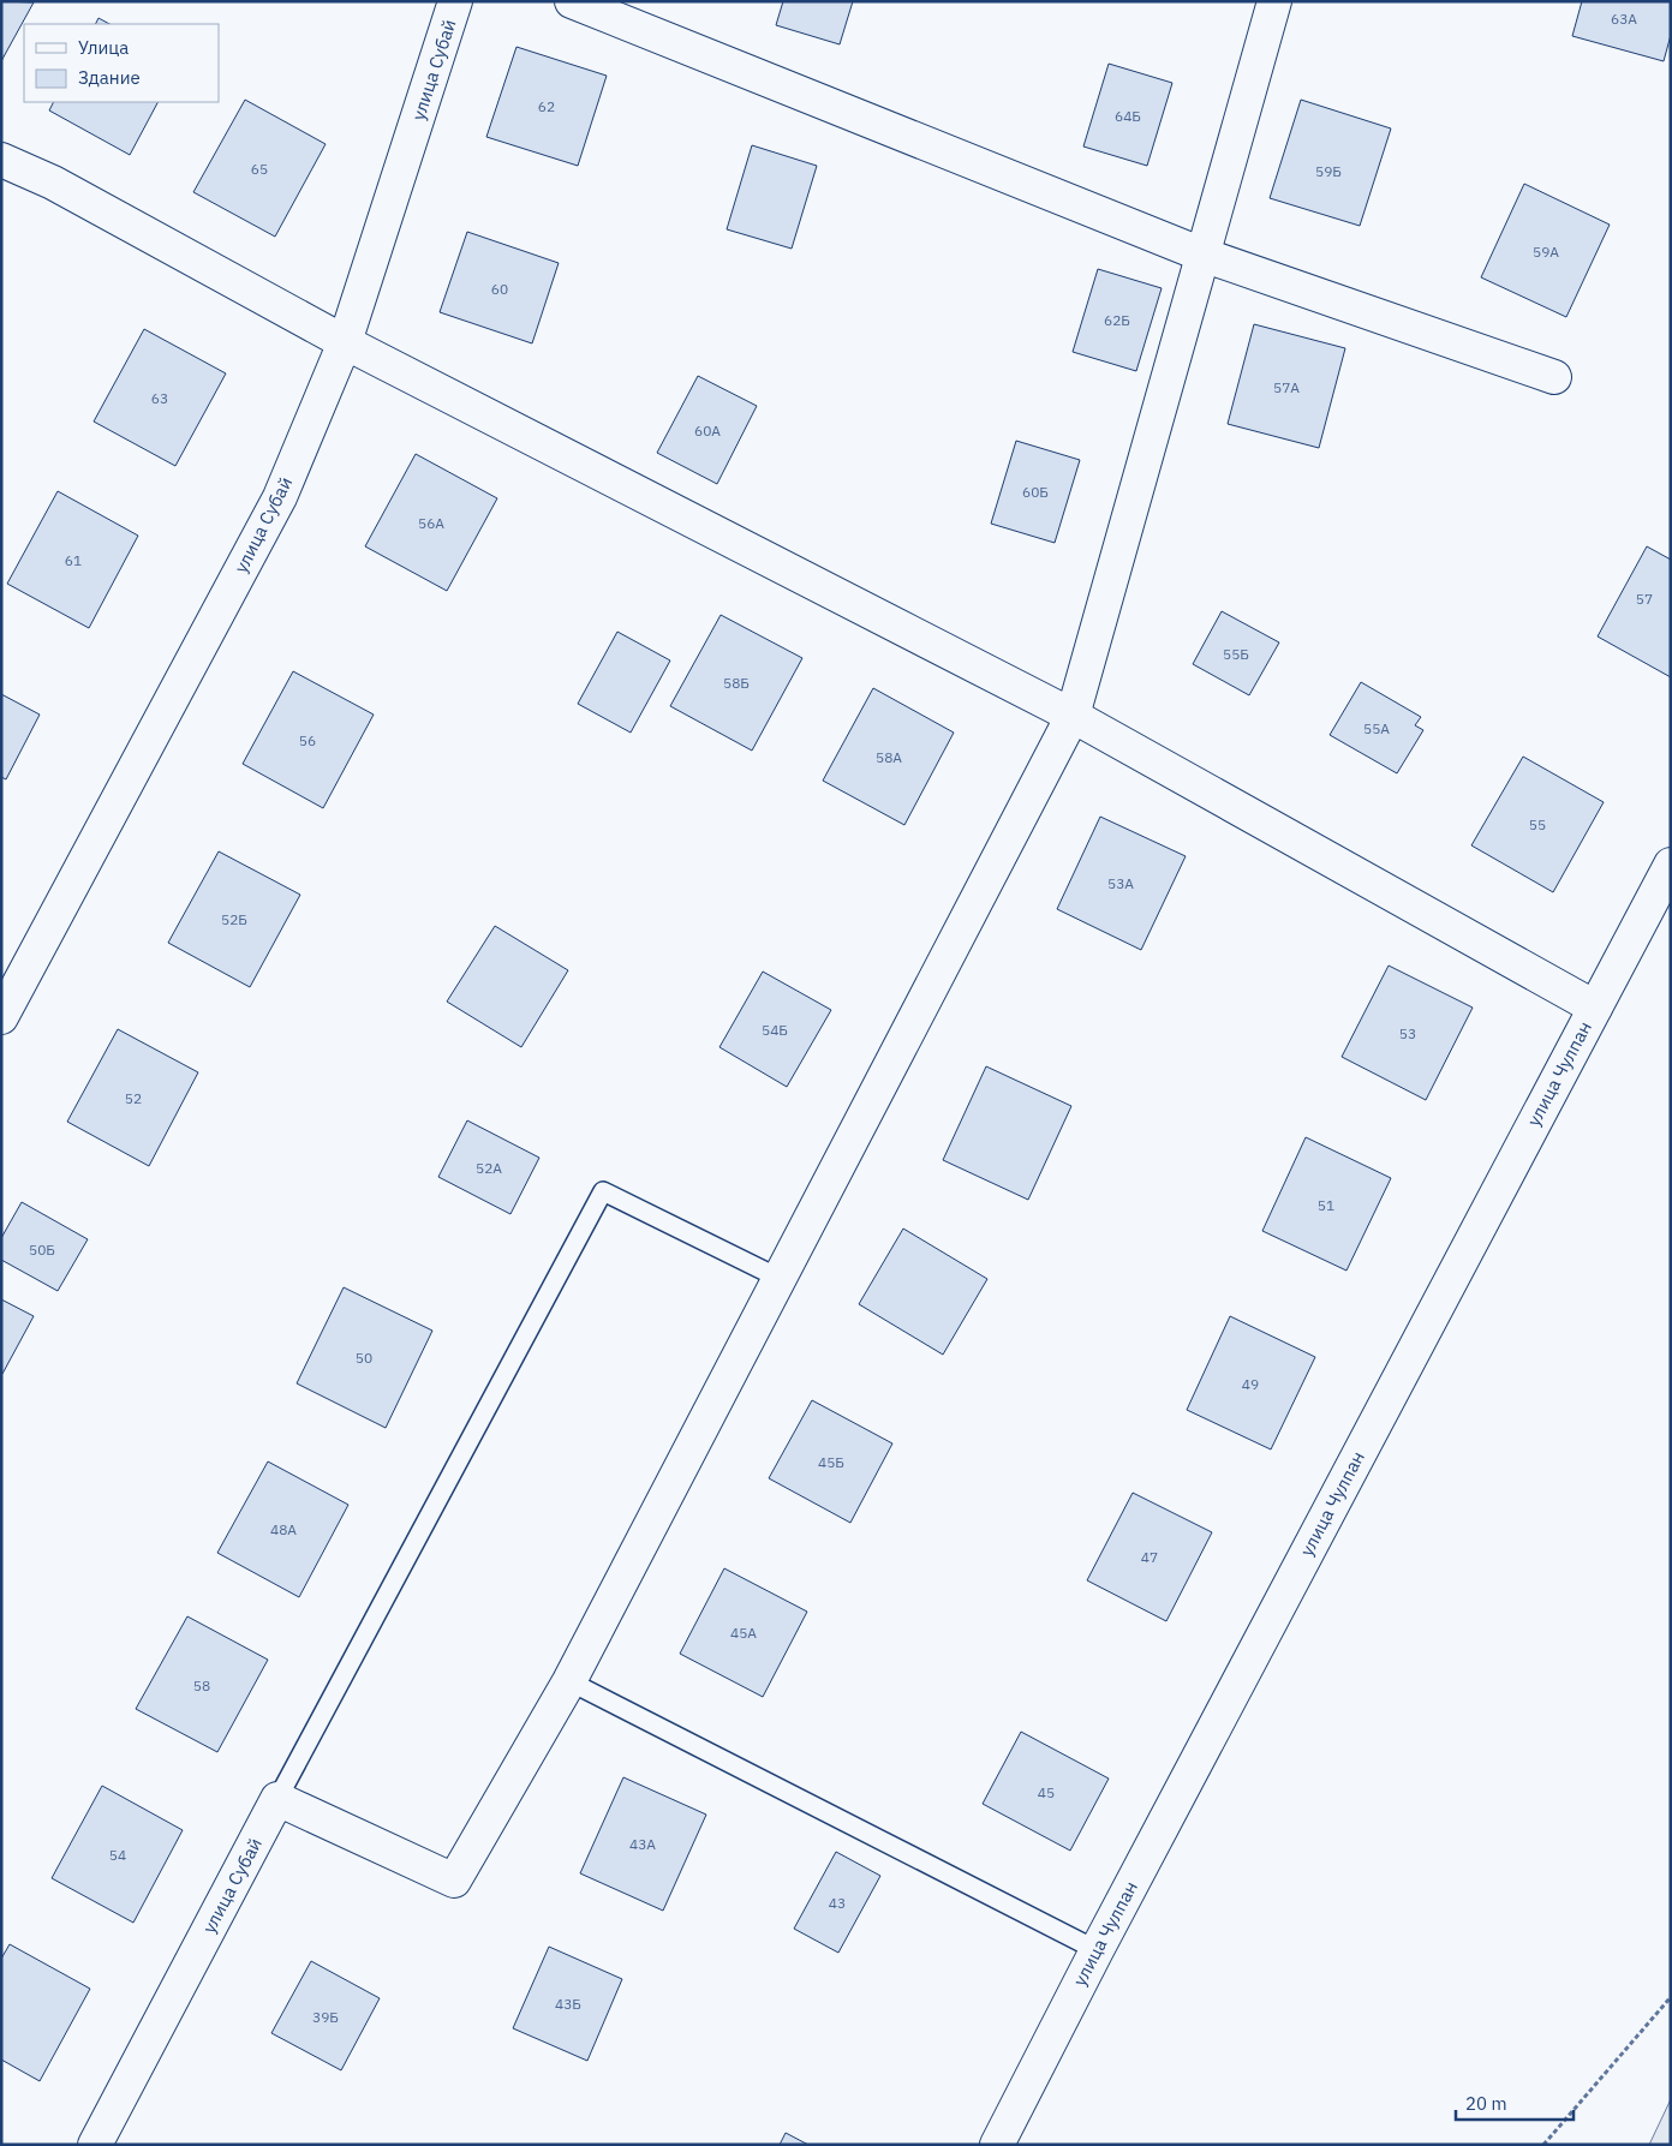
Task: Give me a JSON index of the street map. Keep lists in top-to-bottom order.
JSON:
{
  "streets": {
    "street": ["улица Субай", "улица Чулпан"]
  },
  "house_numbers": [
    "63А",
    "62",
    "64Б",
    "65",
    "59Б",
    "59А",
    "60",
    "62Б",
    "57А",
    "63",
    "60А",
    "60Б",
    "56А",
    "61",
    "57",
    "55Б",
    "58Б",
    "55А",
    "56",
    "58А",
    "55",
    "53А",
    "52Б",
    "54Б",
    "53",
    "52",
    "52А",
    "51",
    "50Б",
    "50",
    "49",
    "45Б",
    "48А",
    "47",
    "45А",
    "58",
    "45",
    "43А",
    "54",
    "43",
    "43Б",
    "39Б"
  ],
  "legend": ["Улица", "Здание"],
  "scale_bar": "20 m"
}
